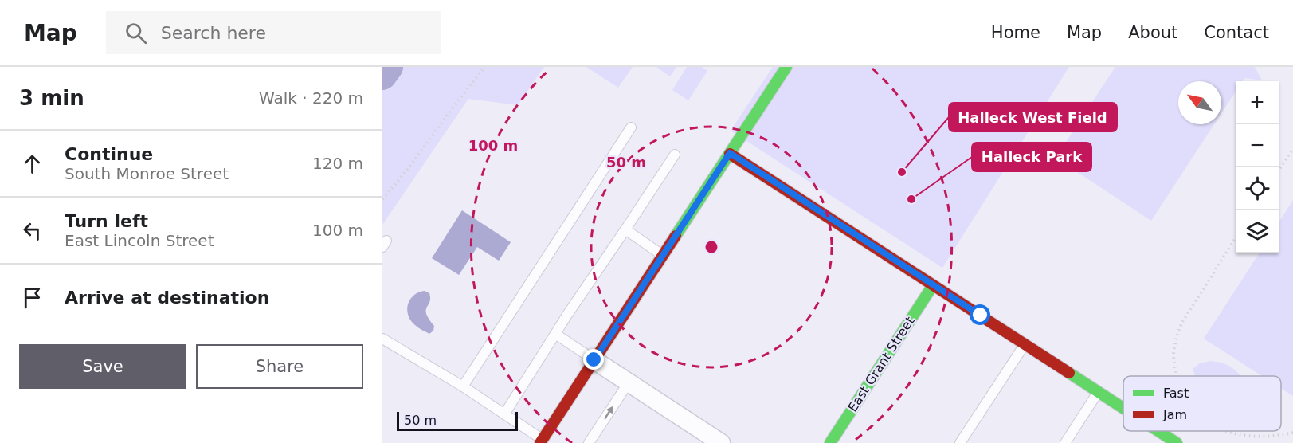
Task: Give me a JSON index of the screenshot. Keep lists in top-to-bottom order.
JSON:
{
  "streets": {
    "street": ["East Grant Street"]
  },
  "places": ["Halleck West Field", "Halleck Park"],
  "legend": ["Fast", "Jam"],
  "scale_bar": "50 m",
  "north": "top left",
  "page": {
    "header": "Map",
    "search": "Search here",
    "nav": [
      "Home",
      "Map",
      "About",
      "Contact"
    ],
    "heading": ["3 min", "Walk · 220 m"],
    "map_buttons": ["+", "−"],
    "list": [
      ["Continue", "South Monroe Street", "120 m"],
      ["Turn left", "East Lincoln Street", "100 m"],
      "Arrive at destination"
    ],
    "buttons": ["Save", "Share"],
    "scale": "50 m"
  },
  "rings": ["100 m", "50 m"]
}
